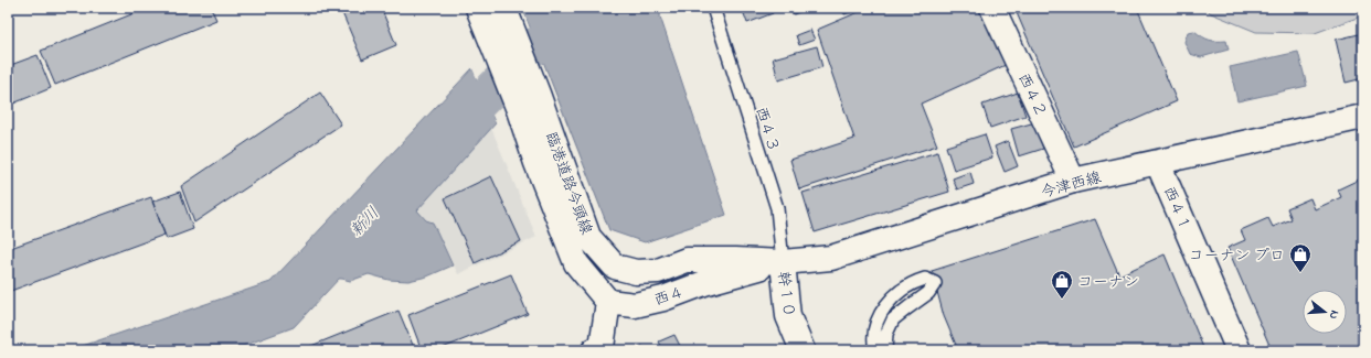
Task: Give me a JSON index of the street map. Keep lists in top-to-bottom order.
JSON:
{
  "streets": {
    "street": [
      "西４２",
      "臨港道路今頭線",
      "今津西線",
      "西４１",
      "幹１０",
      "西４"
    ],
    "lane": ["西４３"]
  },
  "crossings": [
    ["西４２", "今津西線"],
    ["西４３", "臨港道路今頭線"],
    ["西４３", "今津西線"],
    ["西４３", "幹１０"],
    ["西４３", "西４"],
    ["臨港道路今頭線", "今津西線"],
    ["臨港道路今頭線", "幹１０"],
    ["臨港道路今頭線", "西４"],
    ["今津西線", "西４１"],
    ["今津西線", "幹１０"],
    ["今津西線", "西４"],
    ["幹１０", "西４"]
  ],
  "water": ["新川"],
  "places": {
    "shop": ["コーナン プロ", "コーナン"]
  },
  "north": "right"
}
